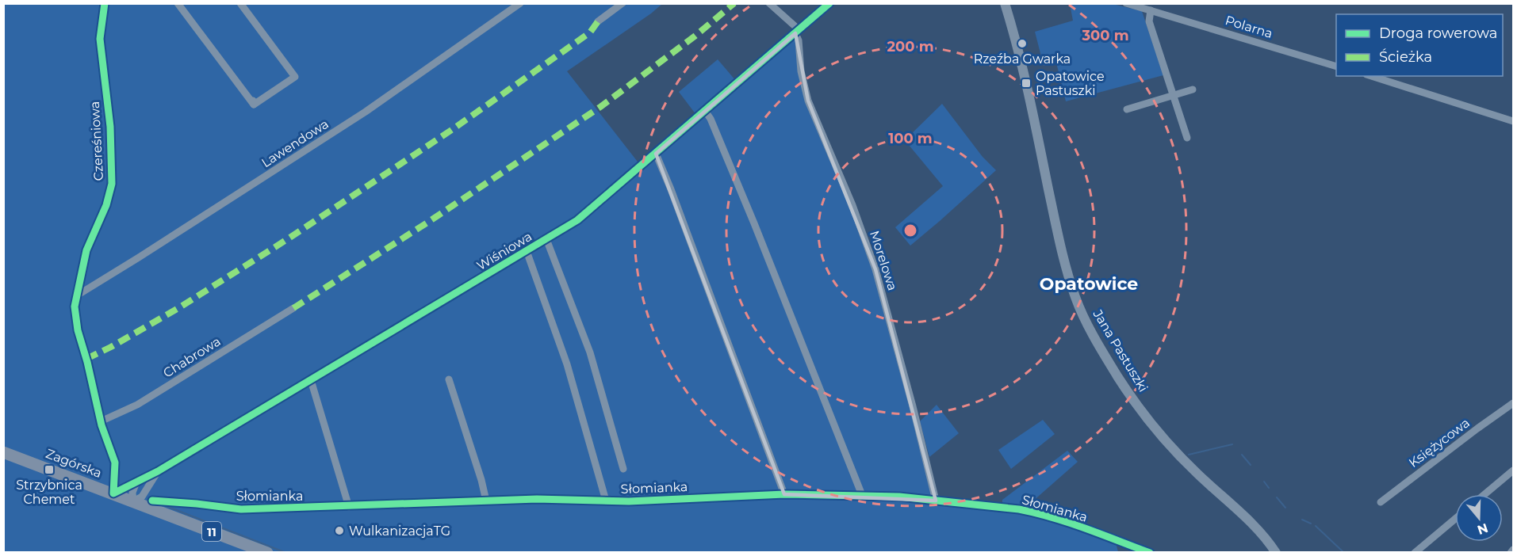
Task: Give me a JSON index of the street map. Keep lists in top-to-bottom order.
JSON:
{
  "streets": {
    "highway": ["Zagórska", "11"],
    "street": [
      "Polarna",
      "Czereśniowa",
      "Lawendowa",
      "Wiśniowa",
      "Morelowa",
      "Jana Pastuszki",
      "Chabrowa",
      "Księżycowa",
      "Słomianka"
    ]
  },
  "crossings": [
    ["Czereśniowa", "Lawendowa"],
    ["Czereśniowa", "Wiśniowa"],
    ["Czereśniowa", "Chabrowa"],
    ["Czereśniowa", "Zagórska"],
    ["Wiśniowa", "Morelowa"],
    ["Wiśniowa", "Zagórska"],
    ["Morelowa", "Słomianka"],
    ["Zagórska", "Słomianka"]
  ],
  "districts": ["Opatowice"],
  "places": {
    "other": ["Rzeźba Gwarka", "WulkanizacjaTG"],
    "transit": ["Opatowice Pastuszki", "Strzybnica Chemet"]
  },
  "legend": ["Droga rowerowa", "Ścieżka"],
  "north": "bottom",
  "rings": ["300 m", "200 m", "100 m"]
}
